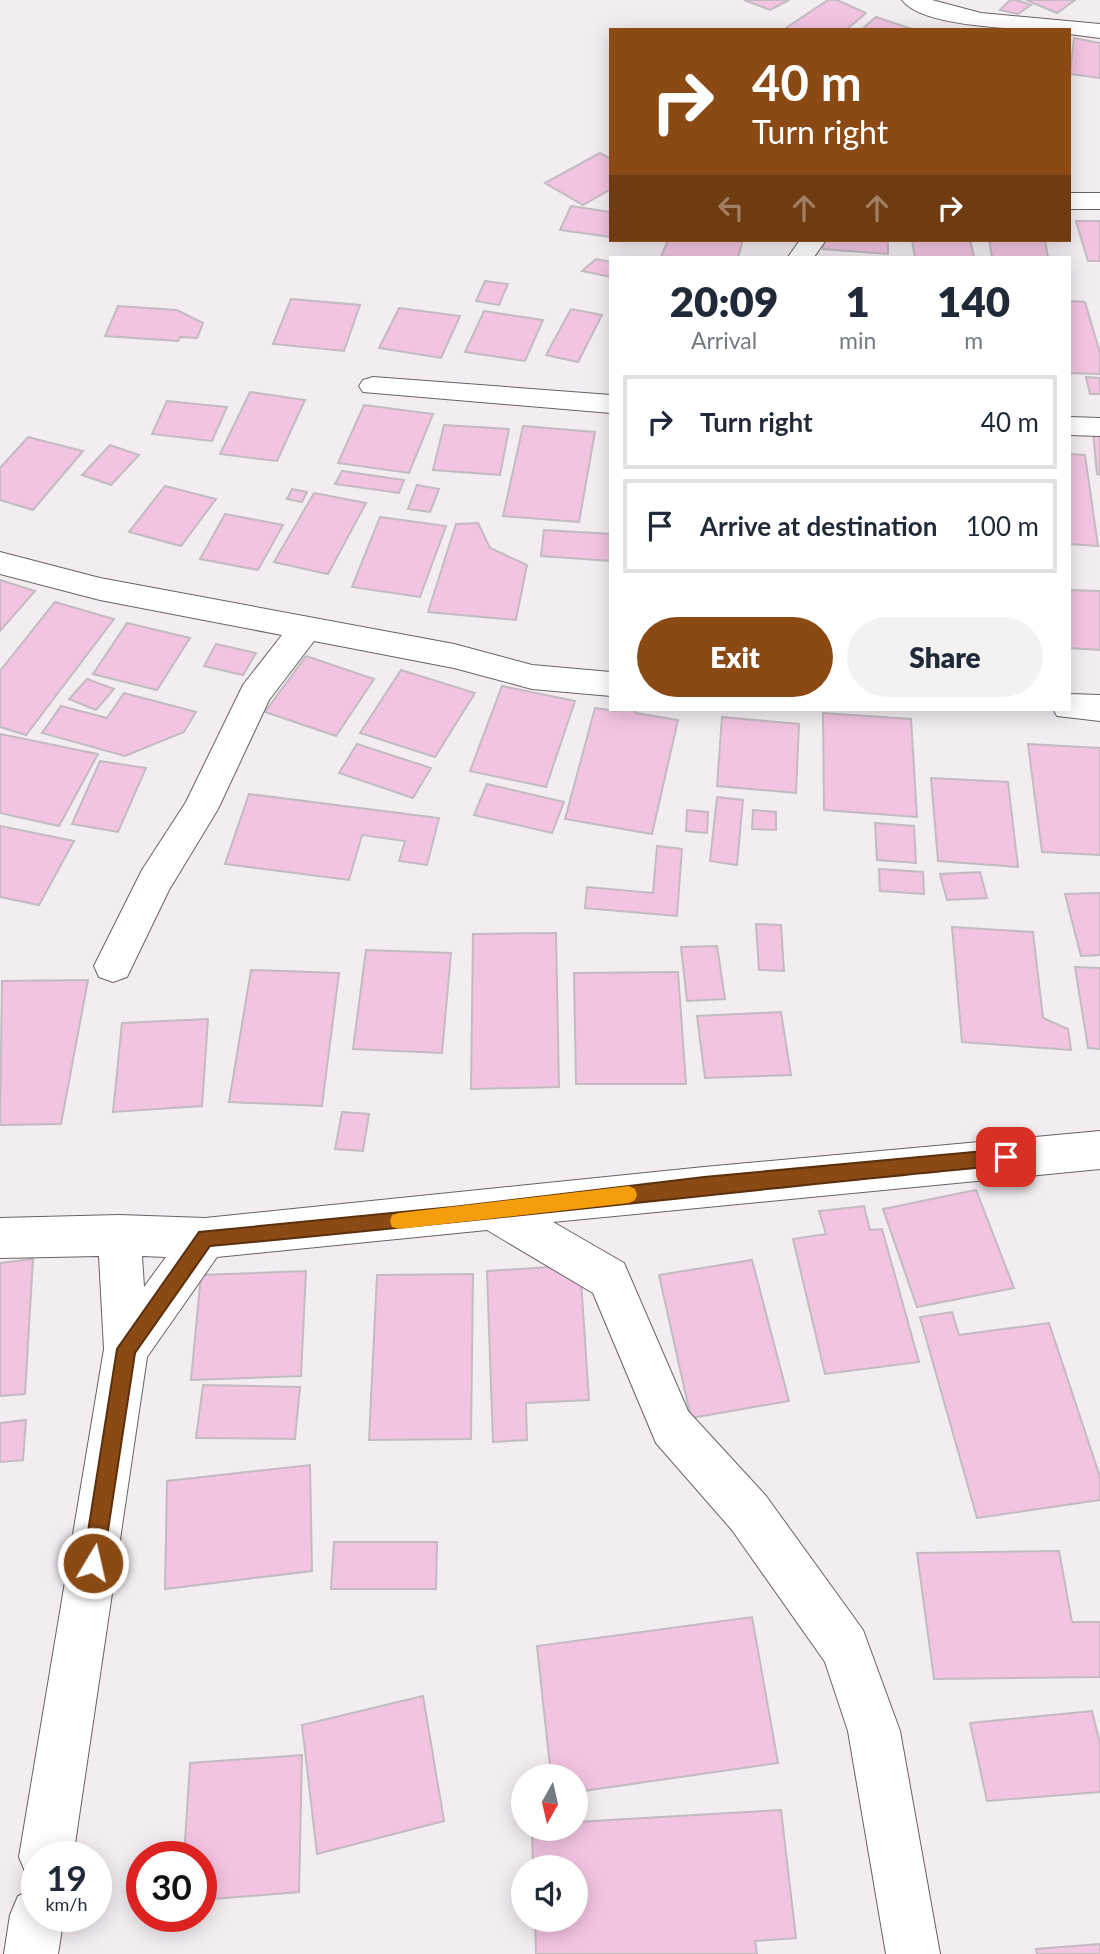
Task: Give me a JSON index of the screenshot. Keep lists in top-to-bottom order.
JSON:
{
  "north": "bottom",
  "page": {
    "turn": ["40 m", "Turn right"],
    "eta": [
      "20:09",
      "Arrival",
      "1",
      "min",
      "140",
      "m"
    ],
    "list": [
      {
        "name": "Turn right",
        "value": "40 m"
      },
      {
        "name": "Arrive at destination",
        "value": "100 m"
      }
    ],
    "buttons": ["Exit", "Share"],
    "speed": "19 km/h",
    "limit": "30"
  }
}
